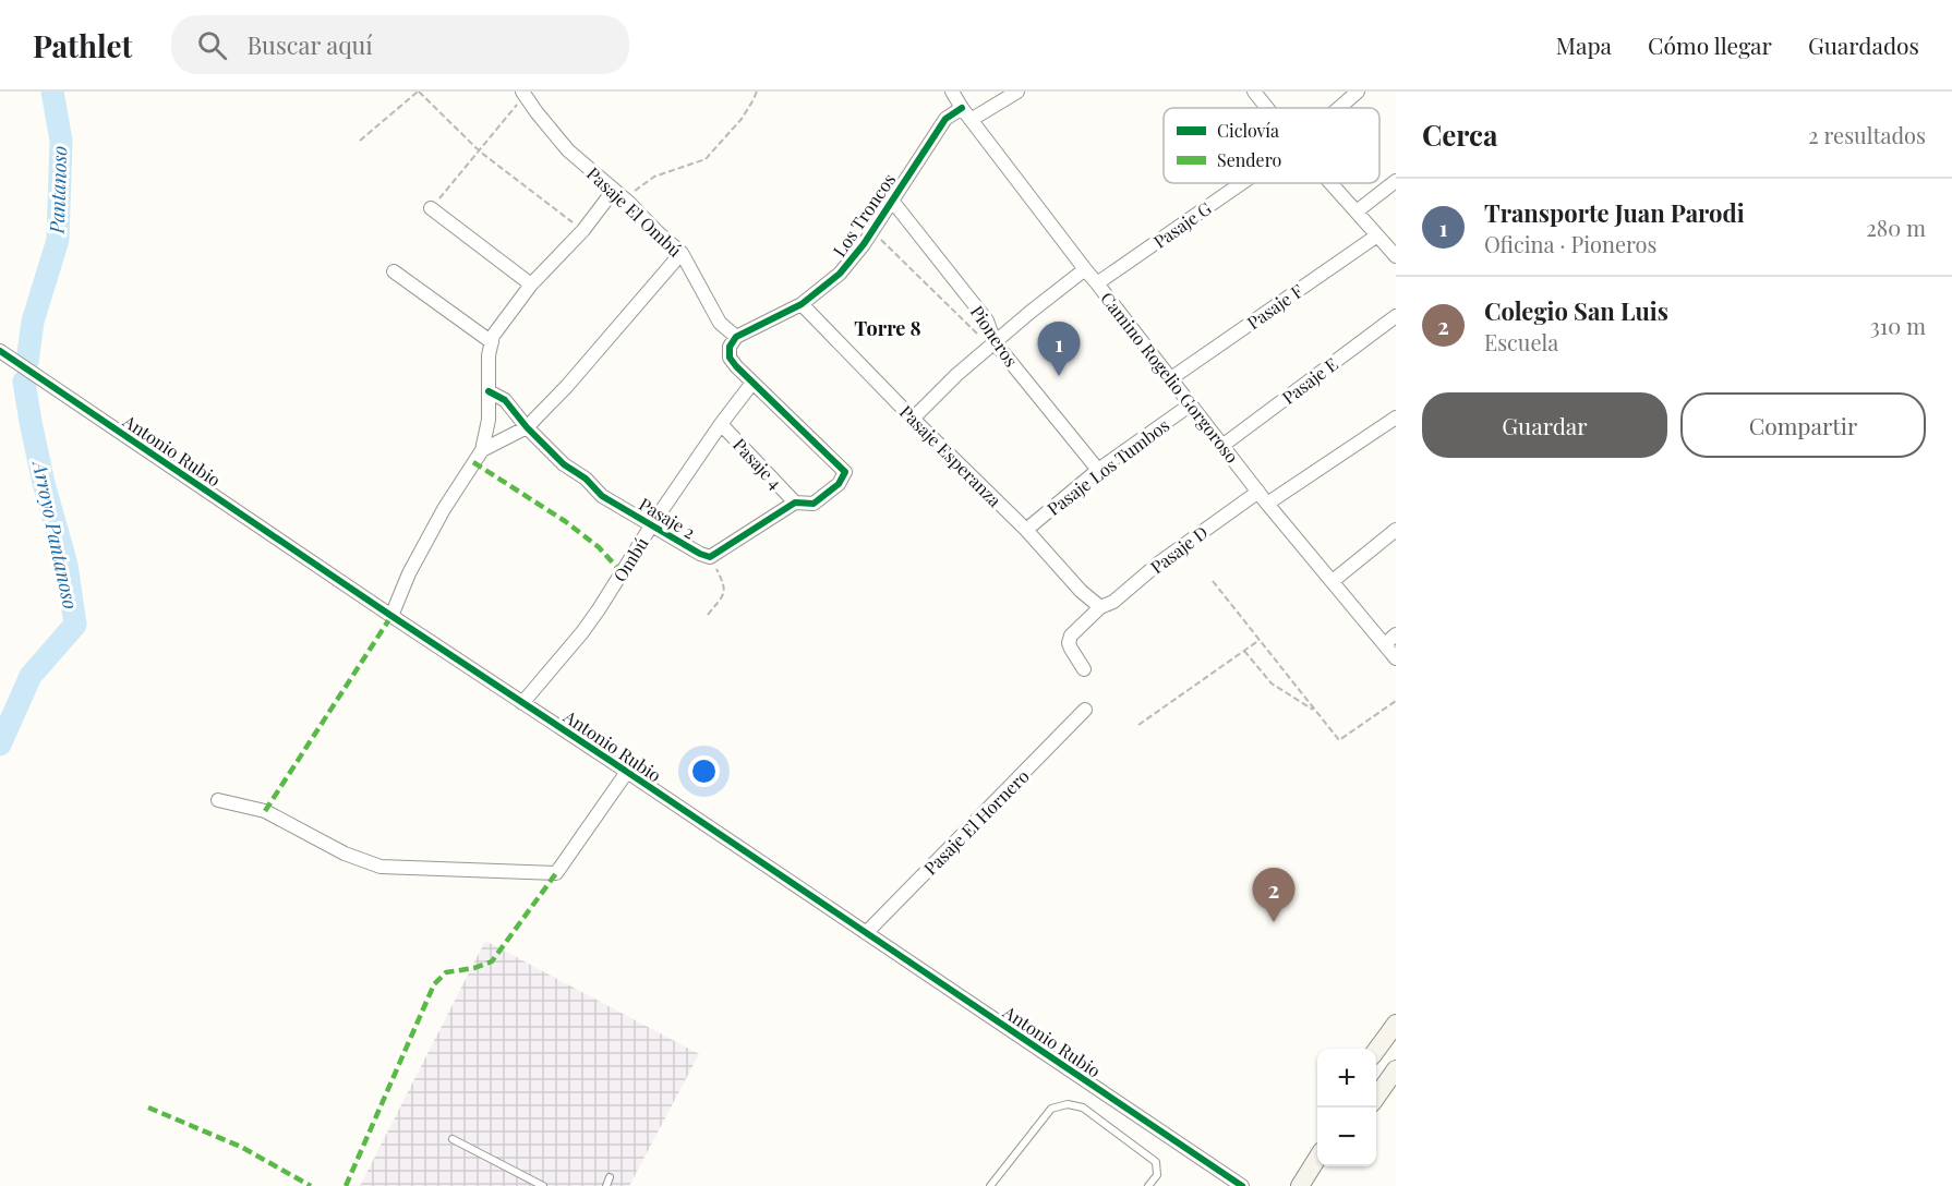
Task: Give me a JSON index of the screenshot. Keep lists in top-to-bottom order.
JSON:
{
  "streets": {
    "street": [
      "Pasaje El Ombú",
      "Los Troncos",
      "Pasaje G",
      "Pasaje F",
      "Pioneros",
      "Camino Rogelio Gorgoroso",
      "Pasaje E",
      "Antonio Rubio",
      "Pasaje Esperanza",
      "Pasaje 4",
      "Pasaje Los Tumbos",
      "Pasaje 2",
      "Pasaje D",
      "Ombú",
      "Pasaje El Hornero"
    ]
  },
  "crossings": [
    ["Pasaje El Ombú", "Los Troncos"],
    ["Los Troncos", "Pioneros"],
    ["Los Troncos", "Camino Rogelio Gorgoroso"],
    ["Los Troncos", "Pasaje Esperanza"],
    ["Pasaje G", "Camino Rogelio Gorgoroso"],
    ["Pasaje F", "Camino Rogelio Gorgoroso"],
    ["Pioneros", "Pasaje Los Tumbos"],
    ["Camino Rogelio Gorgoroso", "Pasaje E"],
    ["Camino Rogelio Gorgoroso", "Pasaje Los Tumbos"],
    ["Camino Rogelio Gorgoroso", "Pasaje D"],
    ["Antonio Rubio", "Ombú"],
    ["Antonio Rubio", "Pasaje El Hornero"],
    ["Pasaje Esperanza", "Pasaje Los Tumbos"],
    ["Pasaje Esperanza", "Pasaje D"],
    ["Pasaje 4", "Pasaje 2"],
    ["Pasaje 4", "Ombú"],
    ["Pasaje 2", "Ombú"]
  ],
  "districts": ["Torre 8"],
  "water": ["Pantanoso", "Arroyo Pantanoso"],
  "legend": ["Ciclovía", "Sendero"],
  "page": {
    "header": "Pathlet",
    "search": "Buscar aquí",
    "nav": ["Mapa", "Cómo llegar", "Guardados"],
    "heading": ["Cerca", "2 resultados"],
    "list": [
      {
        "mark": "1",
        "name": "Transporte Juan Parodi",
        "note": "Oficina · Pioneros",
        "value": "280 m"
      },
      {
        "mark": "2",
        "name": "Colegio San Luis",
        "note": "Escuela",
        "value": "310 m"
      }
    ],
    "pins": ["1", "2"],
    "buttons": ["Guardar", "Compartir"],
    "map_buttons": ["+", "−"]
  }
}
